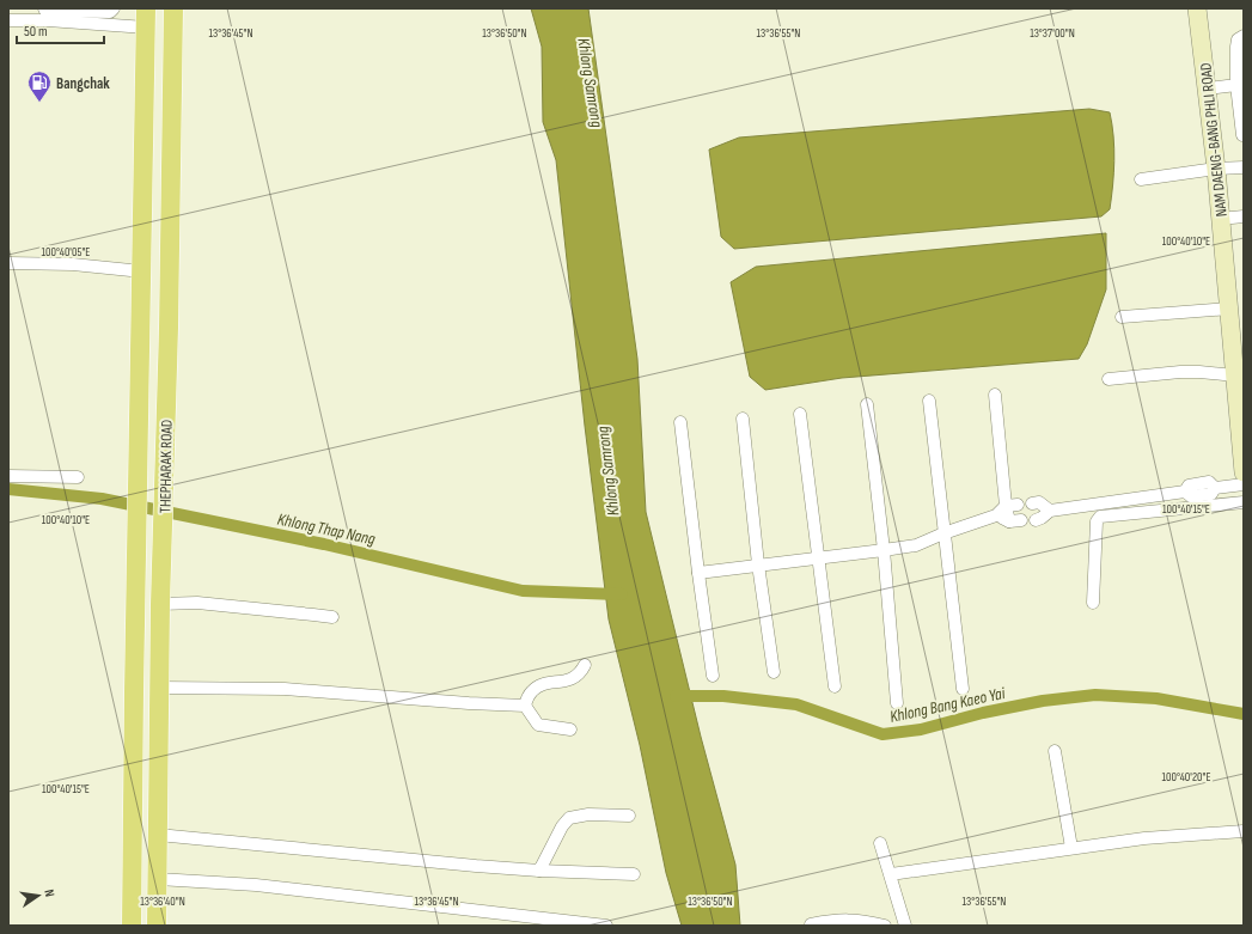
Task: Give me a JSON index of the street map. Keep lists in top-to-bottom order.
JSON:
{
  "streets": {
    "main road": ["NAM DAENG-BANG PHLI ROAD", "THEPHARAK ROAD"]
  },
  "water": ["Khlong Samrong", "Khlong Thap Nang", "Khlong Bang Kaeo Yai"],
  "places": {
    "fuel station": ["Bangchak"]
  },
  "scale_bar": "50 m",
  "north": "right",
  "coordinates": [
    "13°36'45\"N",
    "13°36'50\"N",
    "13°36'55\"N",
    "13°37'00\"N",
    "100°40'10\"E",
    "100°40'05\"E",
    "100°40'15\"E",
    "100°40'20\"E",
    "13°36'40\"N"
  ]
}
